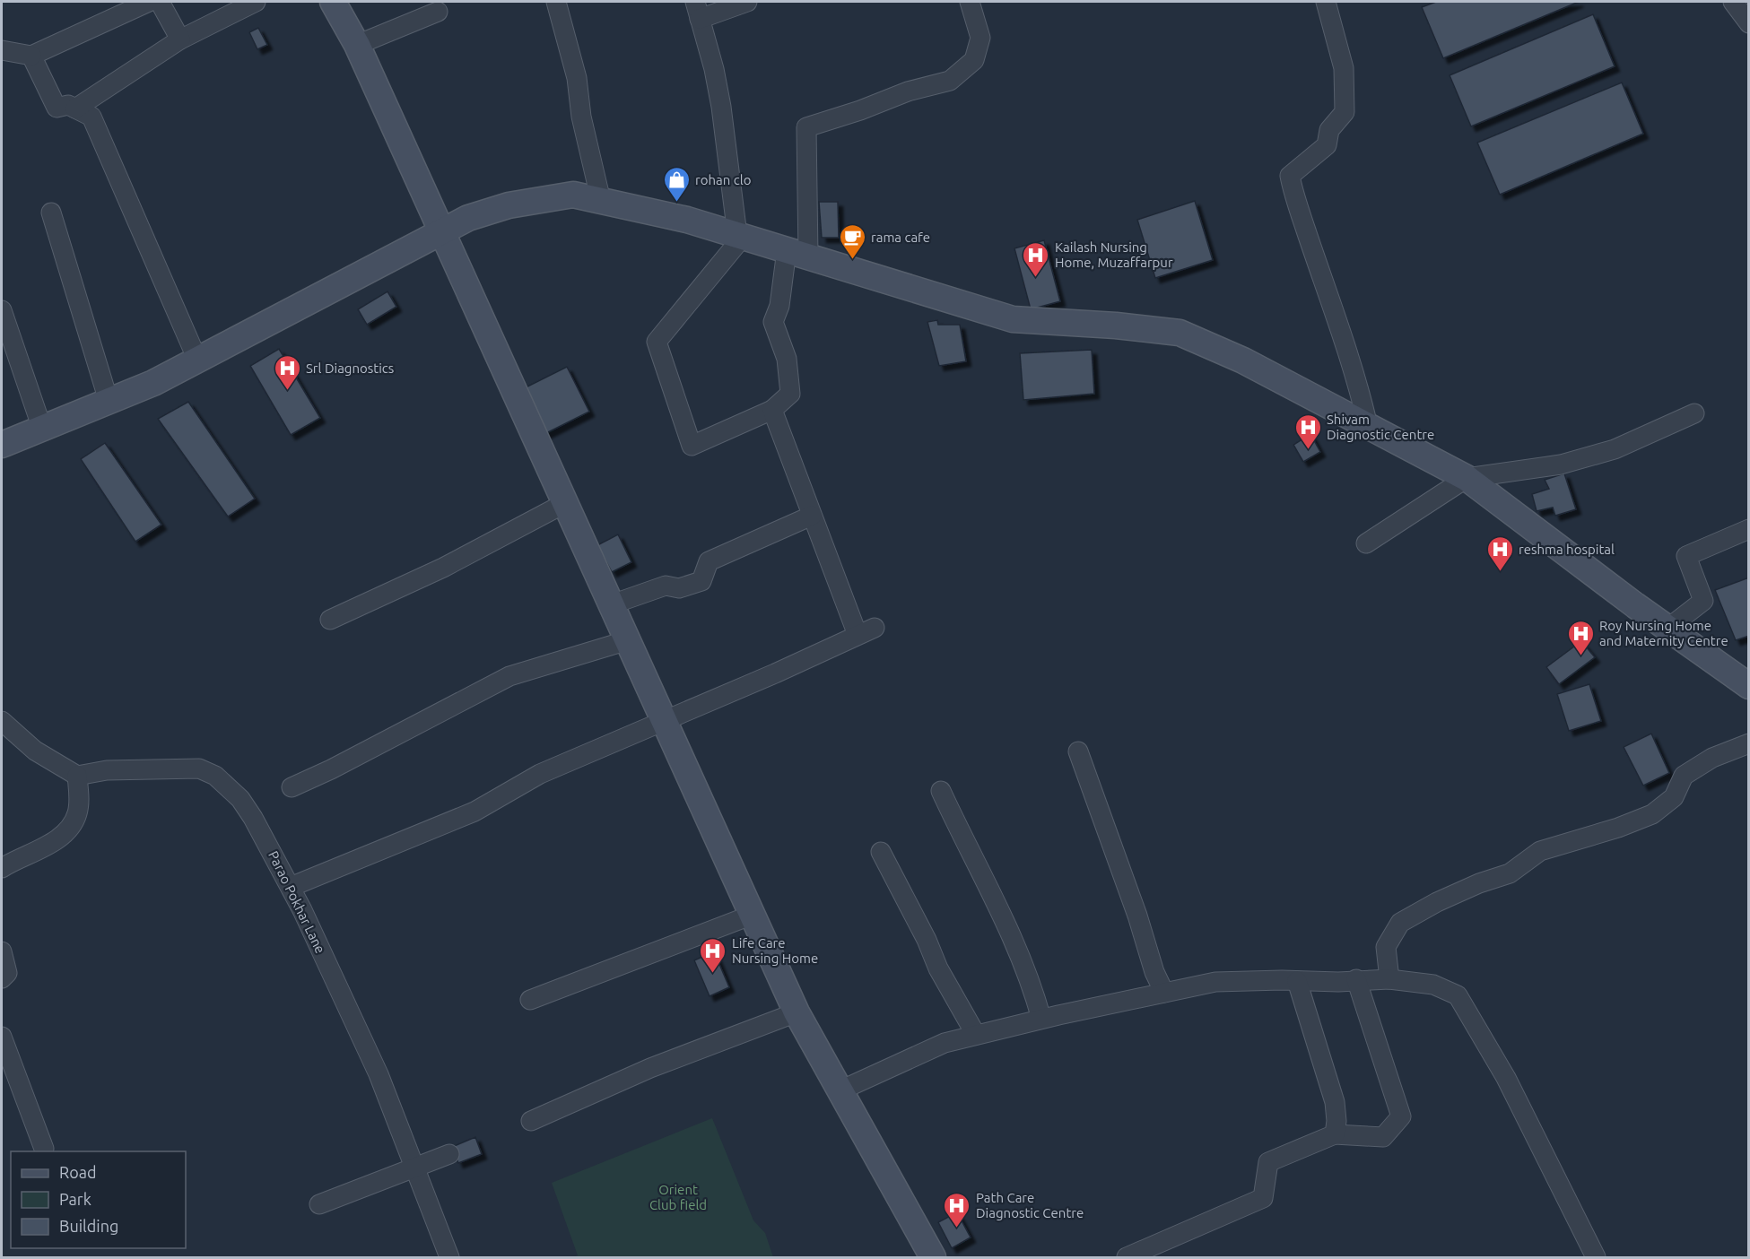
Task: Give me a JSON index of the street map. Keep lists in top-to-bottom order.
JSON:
{
  "streets": {
    "street": ["Parao Pokhar Lane"]
  },
  "parks": ["Orient Club field"],
  "places": {
    "shop": ["rohan clo"],
    "cafe": ["rama cafe"],
    "hospital": [
      "Kailash Nursing Home, Muzaffarpur",
      "Srl Diagnostics",
      "Shivam Diagnostic Centre",
      "reshma hospital",
      "Roy Nursing Home and Maternity Centre",
      "Life Care Nursing Home",
      "Path Care Diagnostic Centre"
    ]
  },
  "legend": ["Road", "Park", "Building"]
}
